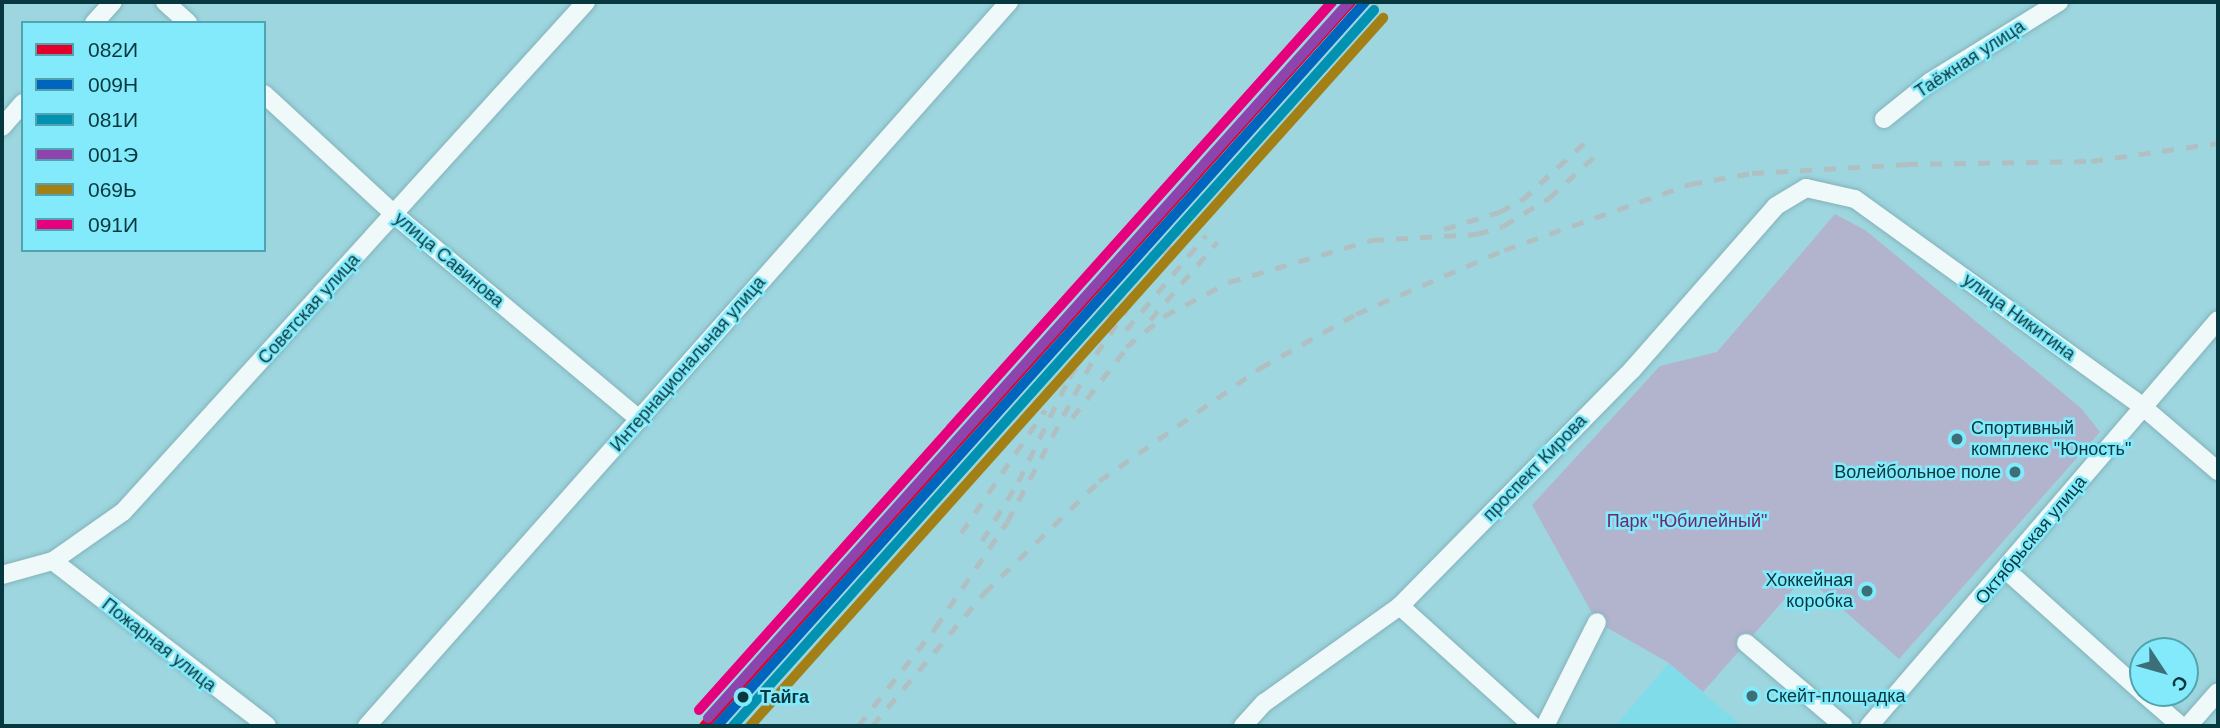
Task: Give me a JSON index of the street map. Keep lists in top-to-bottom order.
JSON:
{
  "streets": {
    "street": [
      "Таёжная улица",
      "улица Савинова",
      "Советская улица",
      "улица Никитина",
      "Интернациональная улица",
      "проспект Кирова",
      "Октябрьская улица",
      "Пожарная улица"
    ]
  },
  "crossings": [
    ["улица Савинова", "Советская улица"],
    ["улица Савинова", "Интернациональная улица"],
    ["Советская улица", "Пожарная улица"],
    ["улица Никитина", "проспект Кирова"],
    ["улица Никитина", "Октябрьская улица"]
  ],
  "parks": ["Парк \"Юбилейный\""],
  "places": [
    "Спортивный комплекс \"Юность\"",
    "Волейбольное поле",
    "Хоккейная коробка",
    "Скейт-площадка",
    "Тайга"
  ],
  "lines": [
    "transit line 082И",
    "transit line 009Н",
    "transit line 001Э",
    "transit line 091И",
    "transit line 081И",
    "transit line 069Ь"
  ],
  "legend": [
    "082И",
    "009Н",
    "081И",
    "001Э",
    "069Ь",
    "091И"
  ],
  "north": "bottom right"
}
